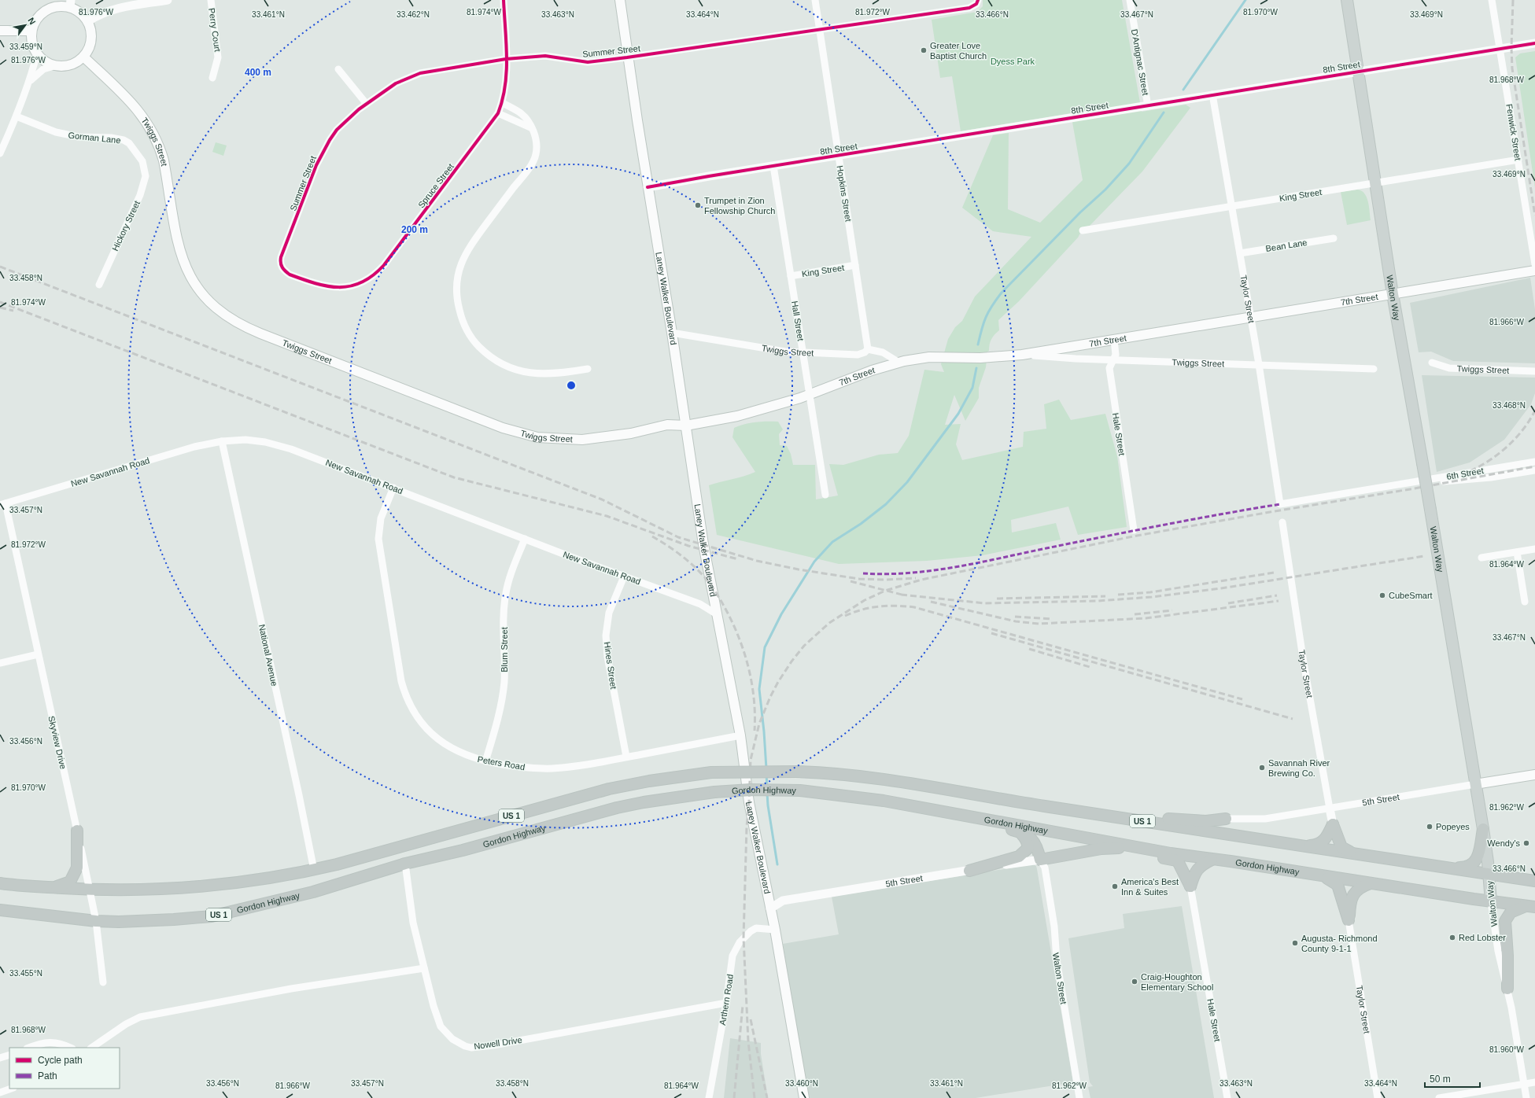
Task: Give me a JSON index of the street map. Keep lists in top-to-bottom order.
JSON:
{
  "streets": {
    "highway": ["Gordon Highway", "US 1"],
    "main road": [
      "Twiggs Street",
      "Laney Walker Boulevard",
      "Walton Way",
      "7th Street",
      "5th Street"
    ],
    "street": [
      "Perry Court",
      "Summer Street",
      "D'Antignac Street",
      "8th Street",
      "Fenwick Street",
      "Gorman Lane",
      "Spruce Street",
      "Hopkins Street",
      "King Street",
      "Hickory Street",
      "Bean Lane",
      "Taylor Street",
      "Hall Street",
      "Hale Street",
      "New Savannah Road",
      "6th Street",
      "Blum Street",
      "National Avenue",
      "Hines Street",
      "Skyview Drive",
      "Peters Road",
      "Walton Street",
      "Arthern Road",
      "Nowell Drive"
    ]
  },
  "crossings": [
    ["Summer Street", "Spruce Street"],
    ["Summer Street", "Hopkins Street"],
    ["Summer Street", "Laney Walker Boulevard"],
    ["D'Antignac Street", "8th Street"],
    ["8th Street", "Fenwick Street"],
    ["8th Street", "Hopkins Street"],
    ["8th Street", "Laney Walker Boulevard"],
    ["8th Street", "Walton Way"],
    ["8th Street", "Taylor Street"],
    ["8th Street", "Hall Street"],
    ["Fenwick Street", "King Street"],
    ["Gorman Lane", "Hickory Street"],
    ["Twiggs Street", "Hopkins Street"],
    ["Twiggs Street", "Laney Walker Boulevard"],
    ["Twiggs Street", "Taylor Street"],
    ["Twiggs Street", "7th Street"],
    ["Twiggs Street", "Hall Street"],
    ["Twiggs Street", "Hale Street"],
    ["Hopkins Street", "King Street"],
    ["King Street", "Walton Way"],
    ["King Street", "Taylor Street"],
    ["King Street", "Hall Street"],
    ["Bean Lane", "Taylor Street"],
    ["Laney Walker Boulevard", "7th Street"],
    ["Laney Walker Boulevard", "New Savannah Road"],
    ["Laney Walker Boulevard", "Peters Road"],
    ["Laney Walker Boulevard", "5th Street"],
    ["Laney Walker Boulevard", "Arthern Road"],
    ["Walton Way", "7th Street"],
    ["Walton Way", "Gordon Highway"],
    ["Walton Way", "5th Street"],
    ["Walton Way", "US 1"],
    ["Taylor Street", "7th Street"],
    ["Taylor Street", "6th Street"],
    ["Taylor Street", "5th Street"],
    ["7th Street", "Hall Street"],
    ["7th Street", "Hale Street"],
    ["New Savannah Road", "Blum Street"],
    ["New Savannah Road", "National Avenue"],
    ["New Savannah Road", "Hines Street"],
    ["New Savannah Road", "Skyview Drive"],
    ["New Savannah Road", "Peters Road"],
    ["Blum Street", "Peters Road"],
    ["National Avenue", "US 1"],
    ["Hines Street", "Peters Road"],
    ["Skyview Drive", "Gordon Highway"],
    ["Skyview Drive", "US 1"],
    ["Gordon Highway", "Nowell Drive"],
    ["5th Street", "Walton Street"],
    ["Arthern Road", "Nowell Drive"]
  ],
  "parks": ["Dyess Park"],
  "places": [
    "Greater Love Baptist Church",
    "Trumpet in Zion Fellowship Church",
    "CubeSmart",
    "Savannah River Brewing Co.",
    "Popeyes",
    "Wendy's",
    "America's Best Inn & Suites",
    "Red Lobster",
    "Augusta- Richmond County 9-1-1",
    "Craig-Houghton Elementary School"
  ],
  "legend": ["Cycle path", "Path"],
  "scale_bar": "50 m",
  "north": "top right",
  "coordinates": [
    "81.974°W",
    "81.972°W",
    "81.970°W",
    "81.976°W",
    "33.461°N",
    "33.462°N",
    "33.463°N",
    "33.464°N",
    "33.469°N",
    "33.466°N",
    "33.467°N",
    "33.459°N",
    "81.968°W",
    "33.458°N",
    "81.966°W",
    "33.468°N",
    "33.457°N",
    "81.964°W",
    "33.456°N",
    "81.962°W",
    "33.455°N",
    "81.960°W",
    "33.460°N"
  ],
  "rings": ["400 m", "200 m"]
}
